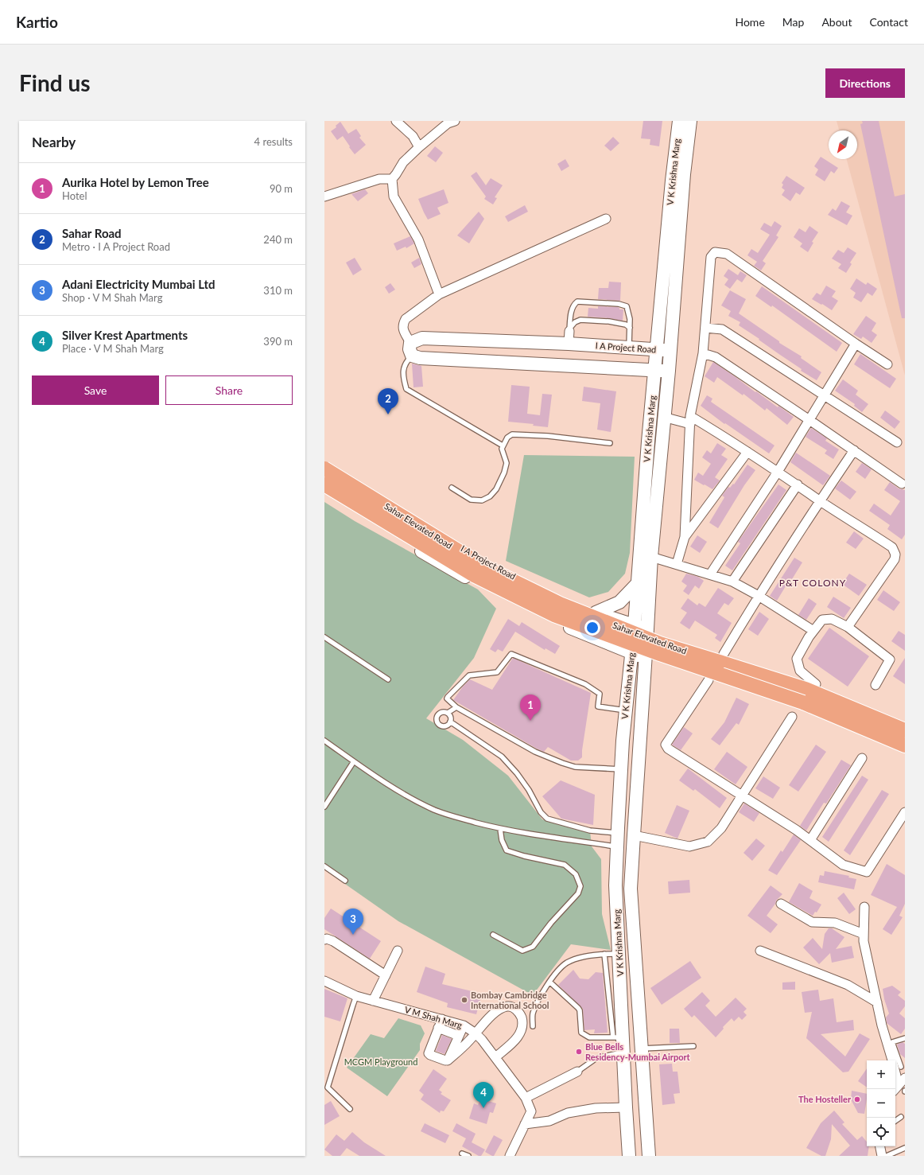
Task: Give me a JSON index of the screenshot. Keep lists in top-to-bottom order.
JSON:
{
  "streets": {
    "main road": ["V K Krishna Marg", "I A Project Road", "Sahar Elevated Road"],
    "street": ["V M Shah Marg"]
  },
  "crossings": [
    ["V K Krishna Marg", "I A Project Road"]
  ],
  "districts": ["P&T COLONY"],
  "parks": ["MCGM Playground"],
  "places": ["Bombay Cambridge International School", "Blue Bells Residency-Mumbai Airport", "The Hosteller"],
  "north": "bottom left",
  "page": {
    "header": "Kartio",
    "nav": [
      "Home",
      "Map",
      "About",
      "Contact"
    ],
    "buttons": [
      "Directions",
      ["Save", "Share"]
    ],
    "title": "Find us",
    "heading": ["Nearby", "4 results"],
    "list": [
      {
        "mark": "1",
        "name": "Aurika Hotel by Lemon Tree",
        "note": "Hotel",
        "value": "90 m"
      },
      {
        "mark": "2",
        "name": "Sahar Road",
        "note": "Metro · I A Project Road",
        "value": "240 m"
      },
      {
        "mark": "3",
        "name": "Adani Electricity Mumbai Ltd",
        "note": "Shop · V M Shah Marg",
        "value": "310 m"
      },
      {
        "mark": "4",
        "name": "Silver Krest Apartments",
        "note": "Place · V M Shah Marg",
        "value": "390 m"
      }
    ],
    "pins": [
      "2",
      "1",
      "3",
      "4"
    ],
    "map_buttons": ["+", "−"]
  }
}
